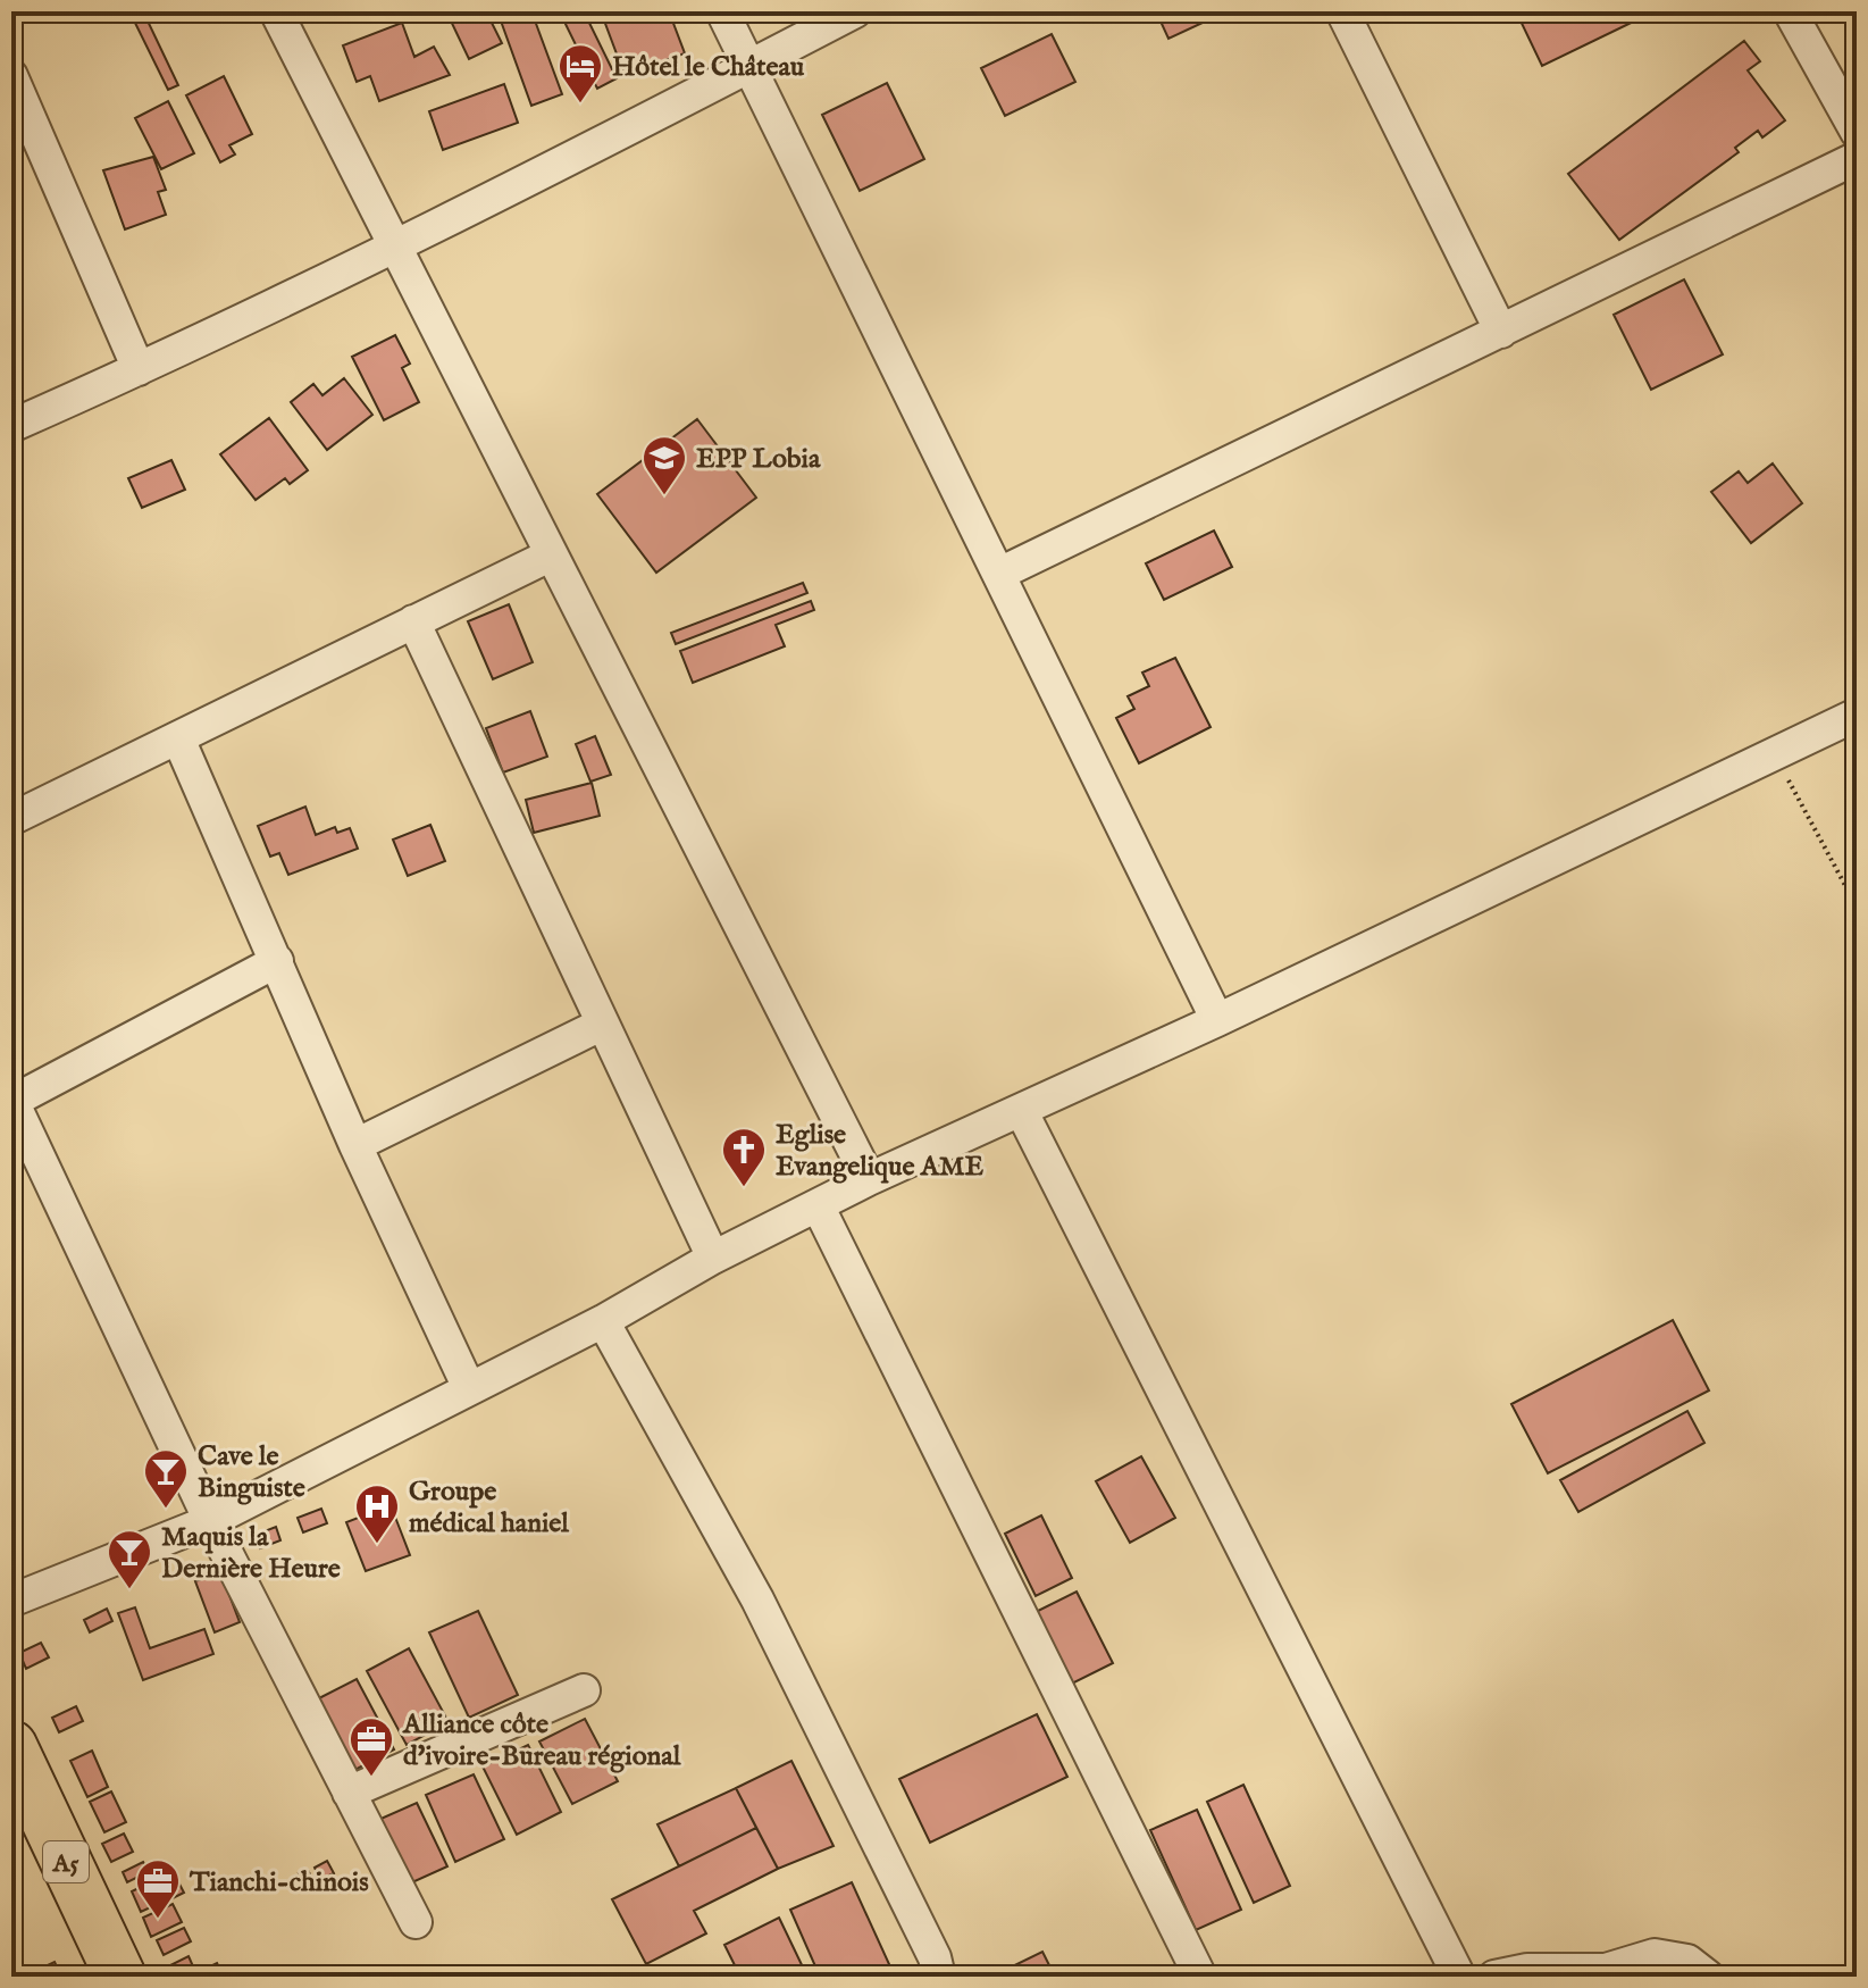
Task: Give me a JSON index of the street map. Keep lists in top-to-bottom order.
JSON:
{
  "streets": {
    "main road": ["A5"]
  },
  "places": {
    "hotel": ["Hôtel le Château"],
    "school or university": ["EPP Lobia"],
    "church": ["Eglise Evangelique AME"],
    "bar": ["Cave le Binguiste", "Maquis la Dernière Heure"],
    "hospital": ["Groupe médical haniel"],
    "office": ["Alliance côte d'ivoire-Bureau régional", "Tianchi-chinois"]
  }
}
